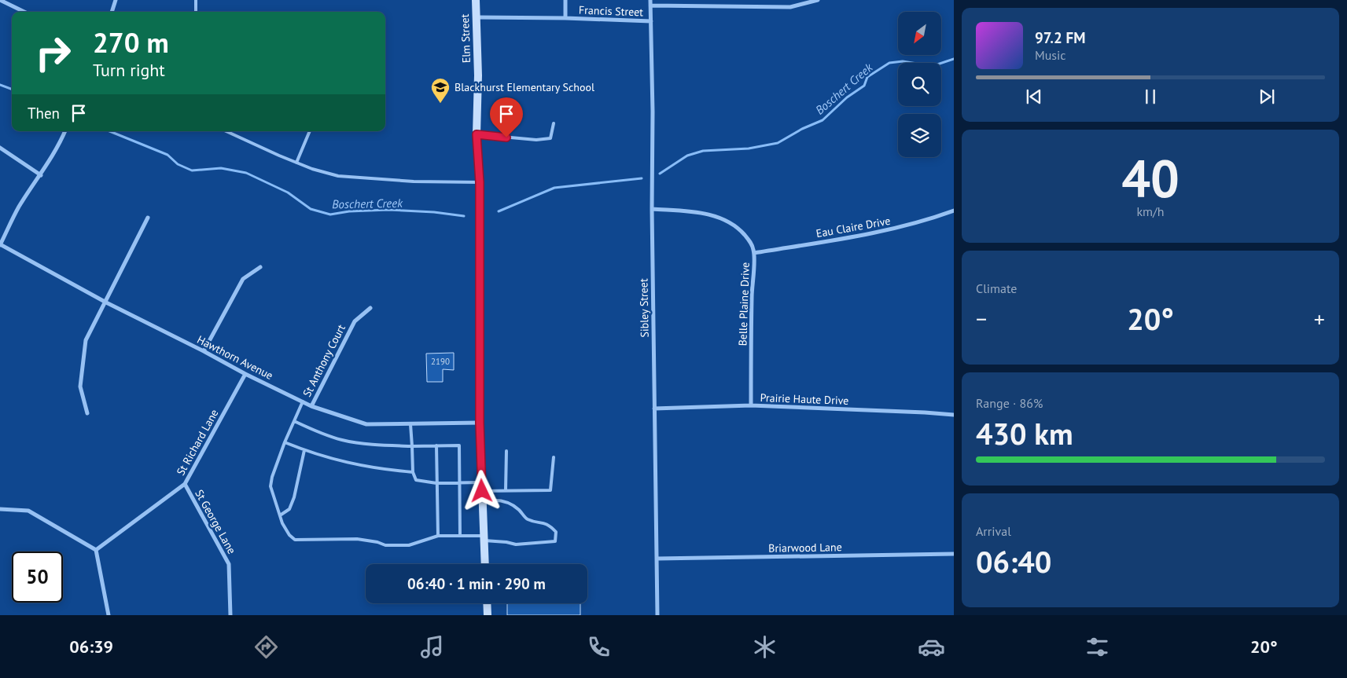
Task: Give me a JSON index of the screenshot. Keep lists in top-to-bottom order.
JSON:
{
  "streets": {
    "main road": ["Elm Street"],
    "street": [
      "Francis Street",
      "Eau Claire Drive",
      "Belle Plaine Drive",
      "Sibley Street",
      "Hawthorn Avenue",
      "St Anthony Court",
      "Prairie Haute Drive",
      "St Richard Lane",
      "St George Lane",
      "Briarwood Lane"
    ]
  },
  "crossings": [
    ["Francis Street", "Elm Street"],
    ["Francis Street", "Sibley Street"],
    ["Elm Street", "Hawthorn Avenue"],
    ["Eau Claire Drive", "Belle Plaine Drive"],
    ["Belle Plaine Drive", "Sibley Street"],
    ["Belle Plaine Drive", "Prairie Haute Drive"],
    ["Sibley Street", "Prairie Haute Drive"],
    ["Sibley Street", "Briarwood Lane"],
    ["Hawthorn Avenue", "St Anthony Court"],
    ["Hawthorn Avenue", "St Richard Lane"],
    ["St Richard Lane", "St George Lane"]
  ],
  "water": ["Boschert Creek"],
  "places": {
    "school or university": ["Blackhurst Elementary School"]
  },
  "house_numbers": ["2190"],
  "north": "bottom left",
  "page": {
    "turn": ["270 m", "Turn right"],
    "song": ["97.2 FM", "Music"],
    "then": "Then",
    "tile": [
      ["40", "km/h"],
      "Climate",
      ["Range · 86%", "430 km"],
      ["Arrival", "06:40"]
    ],
    "heat": ["−", "20°", "+"],
    "limit": "50",
    "trip": "06:40 · 1 min · 290 m",
    "tabs": ["06:39", "20°"]
  }
}
